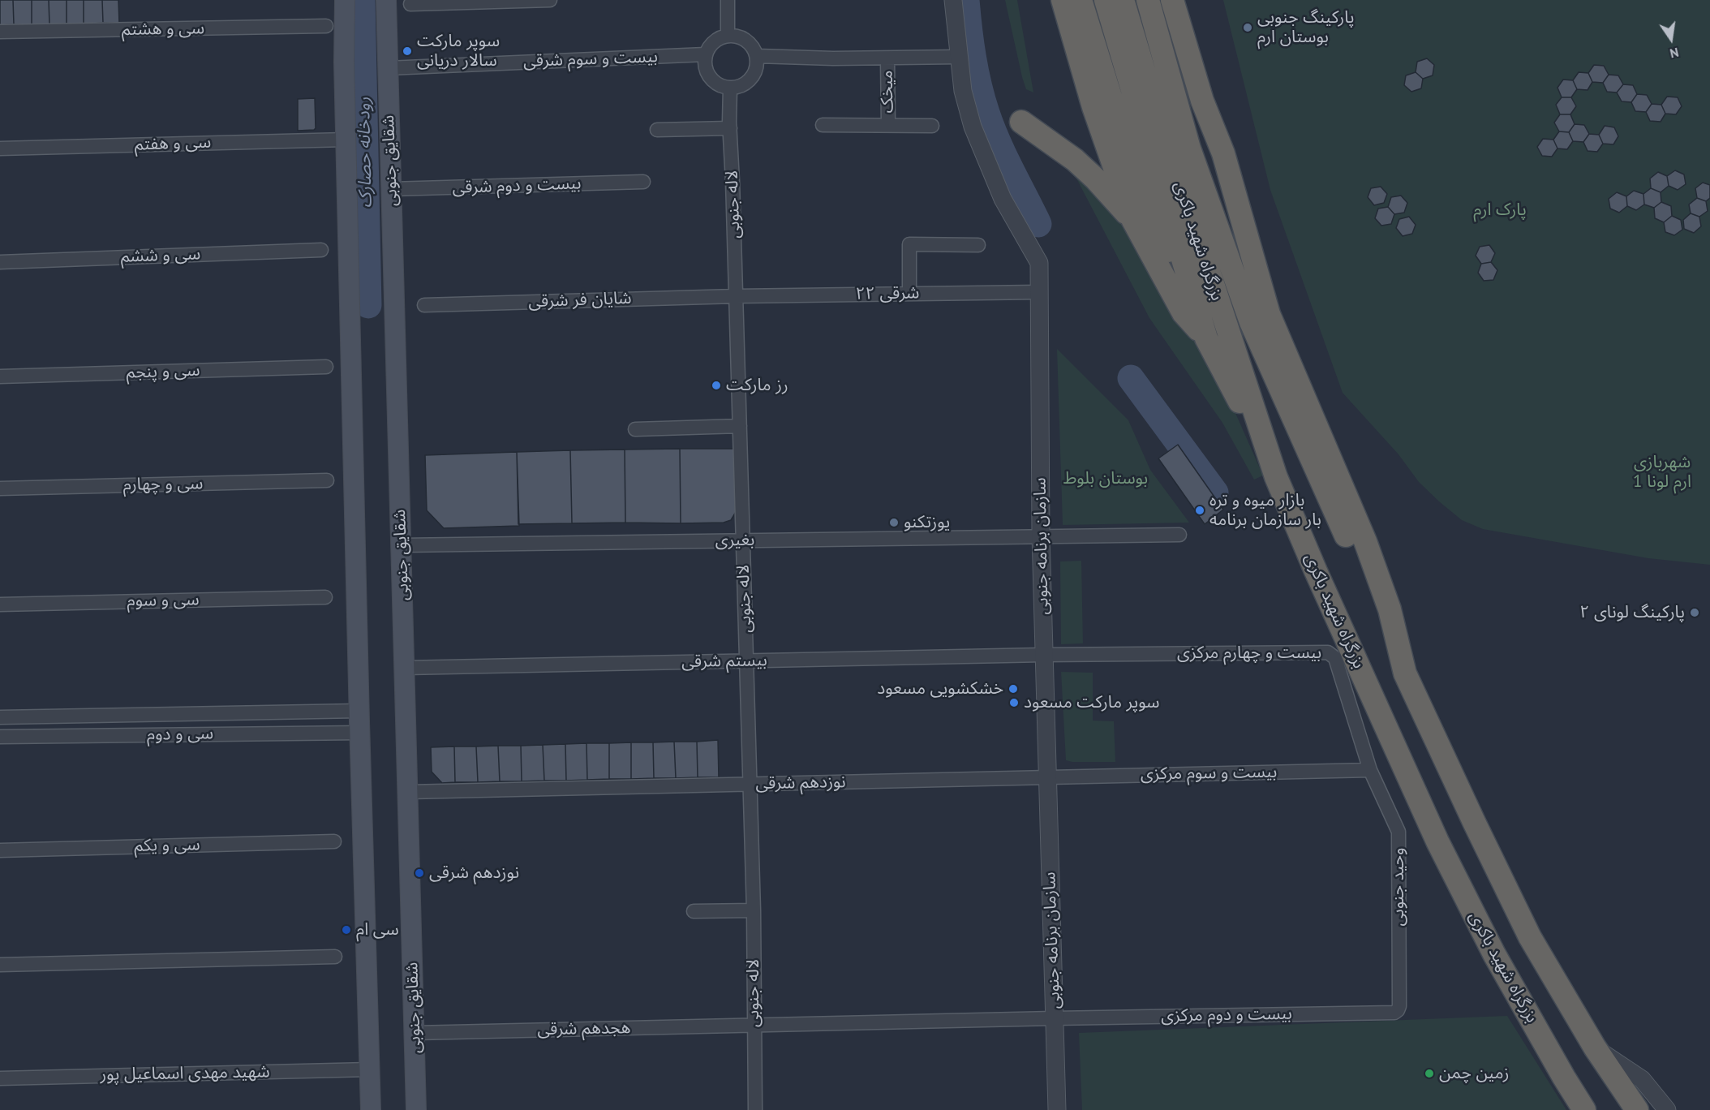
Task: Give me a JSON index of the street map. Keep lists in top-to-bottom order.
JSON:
{
  "streets": {
    "highway": ["بزرگراه شهید باکری"],
    "main road": ["شقایق جنوبی"],
    "street": [
      "سی و هشتم",
      "بیست و سوم شرقی",
      "میخک",
      "سی و هفتم",
      "بیست و دوم شرقی",
      "لاله جنوبی",
      "سی و ششم",
      "۲۲ شرقی",
      "شایان فر شرقی",
      "سی و پنجم",
      "سی و چهارم",
      "بغیری",
      "سازمان برنامه جنوبی",
      "سی و سوم",
      "بیست و چهارم مرکزی",
      "بیستم شرقی",
      "سی و دوم",
      "بیست و سوم مرکزی",
      "نوزدهم شرقی",
      "سی و یکم",
      "وحید جنوبی",
      "بیست و دوم مرکزی",
      "هجدهم شرقی",
      "شهید مهدی اسماعیل پور"
    ]
  },
  "crossings": [
    ["بیست و سوم شرقی", "شقایق جنوبی"],
    ["بیست و سوم شرقی", "لاله جنوبی"],
    ["شقایق جنوبی", "بیست و دوم شرقی"],
    ["شقایق جنوبی", "بغیری"],
    ["شقایق جنوبی", "بیستم شرقی"],
    ["شقایق جنوبی", "نوزدهم شرقی"],
    ["شقایق جنوبی", "هجدهم شرقی"],
    ["لاله جنوبی", "۲۲ شرقی"],
    ["لاله جنوبی", "شایان فر شرقی"],
    ["لاله جنوبی", "بغیری"],
    ["لاله جنوبی", "بیستم شرقی"],
    ["لاله جنوبی", "نوزدهم شرقی"],
    ["لاله جنوبی", "بیست و دوم مرکزی"],
    ["لاله جنوبی", "هجدهم شرقی"],
    ["۲۲ شرقی", "شایان فر شرقی"],
    ["۲۲ شرقی", "سازمان برنامه جنوبی"],
    ["بغیری", "سازمان برنامه جنوبی"],
    ["سازمان برنامه جنوبی", "بیست و چهارم مرکزی"],
    ["سازمان برنامه جنوبی", "بیستم شرقی"],
    ["سازمان برنامه جنوبی", "بیست و سوم مرکزی"],
    ["سازمان برنامه جنوبی", "نوزدهم شرقی"],
    ["سازمان برنامه جنوبی", "بیست و دوم مرکزی"],
    ["بیست و چهارم مرکزی", "بیستم شرقی"],
    ["بیست و چهارم مرکزی", "بیست و سوم مرکزی"],
    ["بیست و چهارم مرکزی", "وحید جنوبی"],
    ["بیست و سوم مرکزی", "نوزدهم شرقی"],
    ["بیست و سوم مرکزی", "وحید جنوبی"],
    ["وحید جنوبی", "بیست و دوم مرکزی"],
    ["بیست و دوم مرکزی", "هجدهم شرقی"]
  ],
  "water": ["رودخانه حصارک"],
  "parks": ["پارک ارم", "شهربازی ارم لونا 1", "بوستان بلوط"],
  "places": [
    "پارکینگ جنوبی بوستان ارم",
    "سوپر مارکت سالار دریانی",
    "رز مارکت",
    "بازار میوه و تره بار سازمان برنامه",
    "یوزتکنو",
    "پارکینگ لونای ۲",
    "خشکشویی مسعود",
    "سوپر مارکت مسعود",
    "نوزدهم شرقی",
    "سی ام",
    "زمین چمن"
  ],
  "north": "bottom"
}
